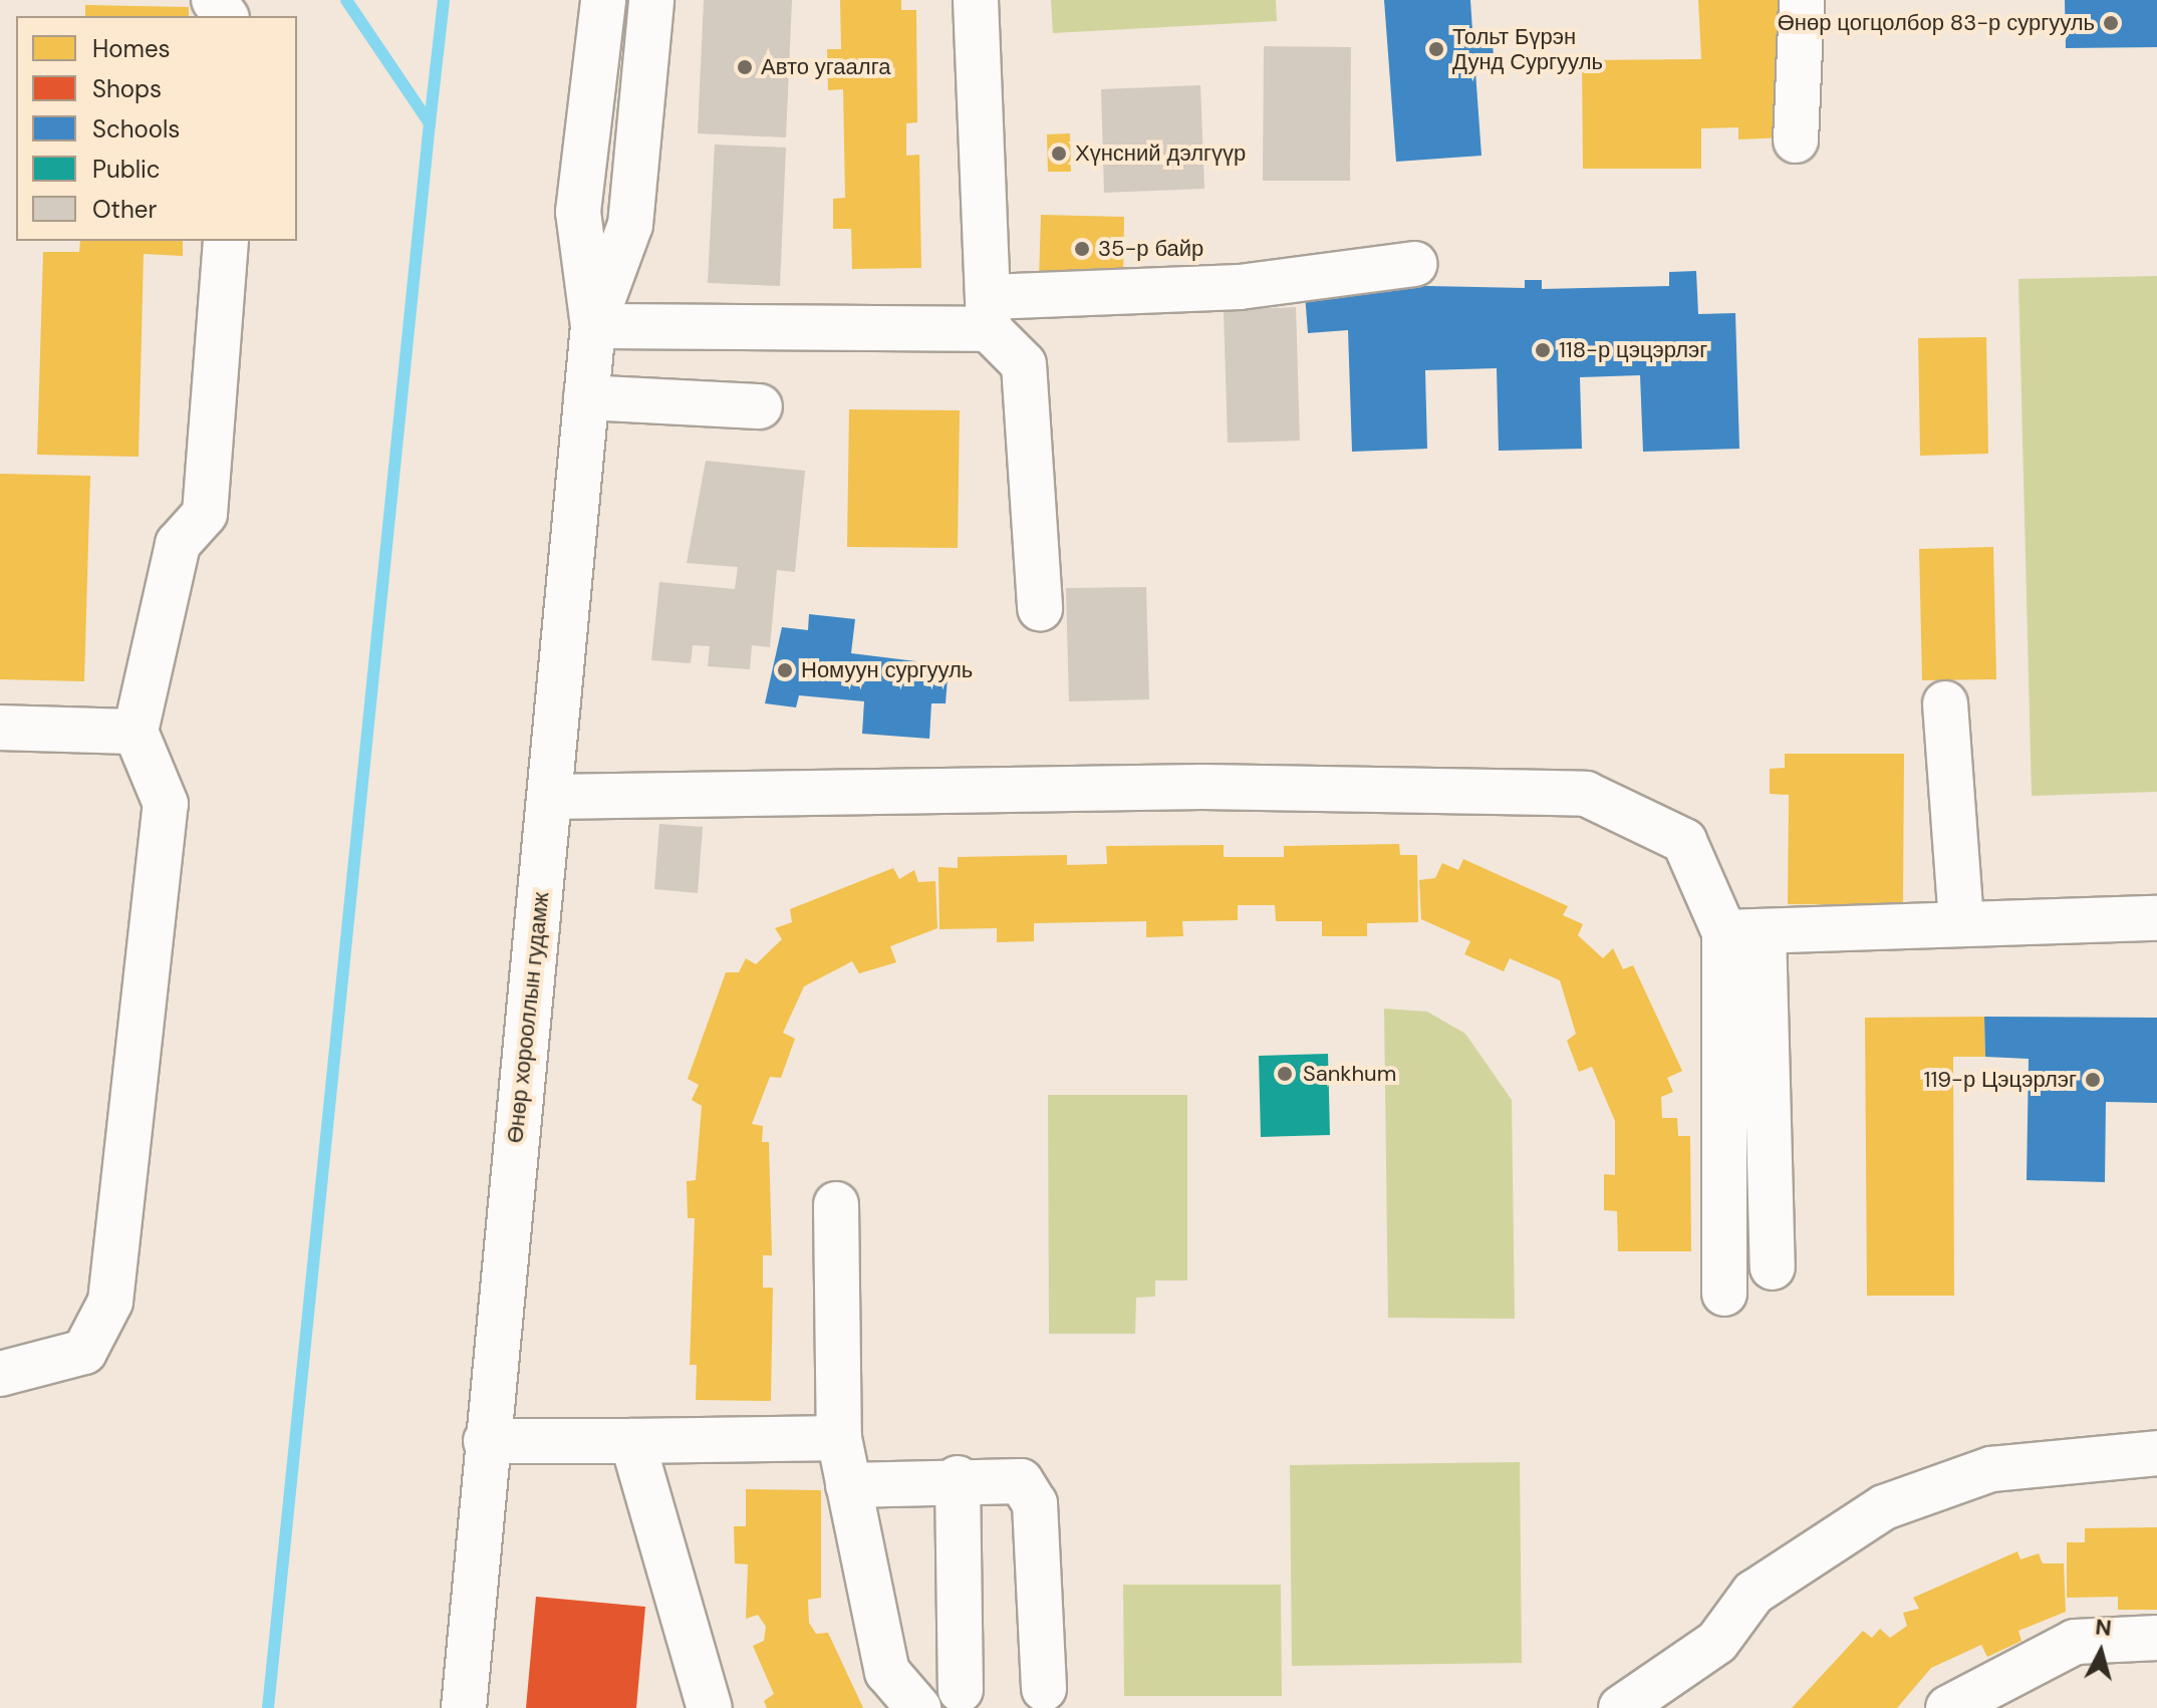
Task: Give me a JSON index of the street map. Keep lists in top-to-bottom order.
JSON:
{
  "streets": {
    "street": ["Өнөр хорооллын гудамж"]
  },
  "places": [
    "Өнөр цогцолбор 83-р сургууль",
    "Тольт Бүрэн Дунд Сургууль",
    "Авто угаалга",
    "Хүнсний дэлгүүр",
    "35-р байр",
    "118-р цэцэрлэг",
    "Номуун сургууль",
    "Sankhum",
    "119-р Цэцэрлэг"
  ],
  "legend": [
    "Homes",
    "Shops",
    "Schools",
    "Public",
    "Other"
  ],
  "north": "top"
}
